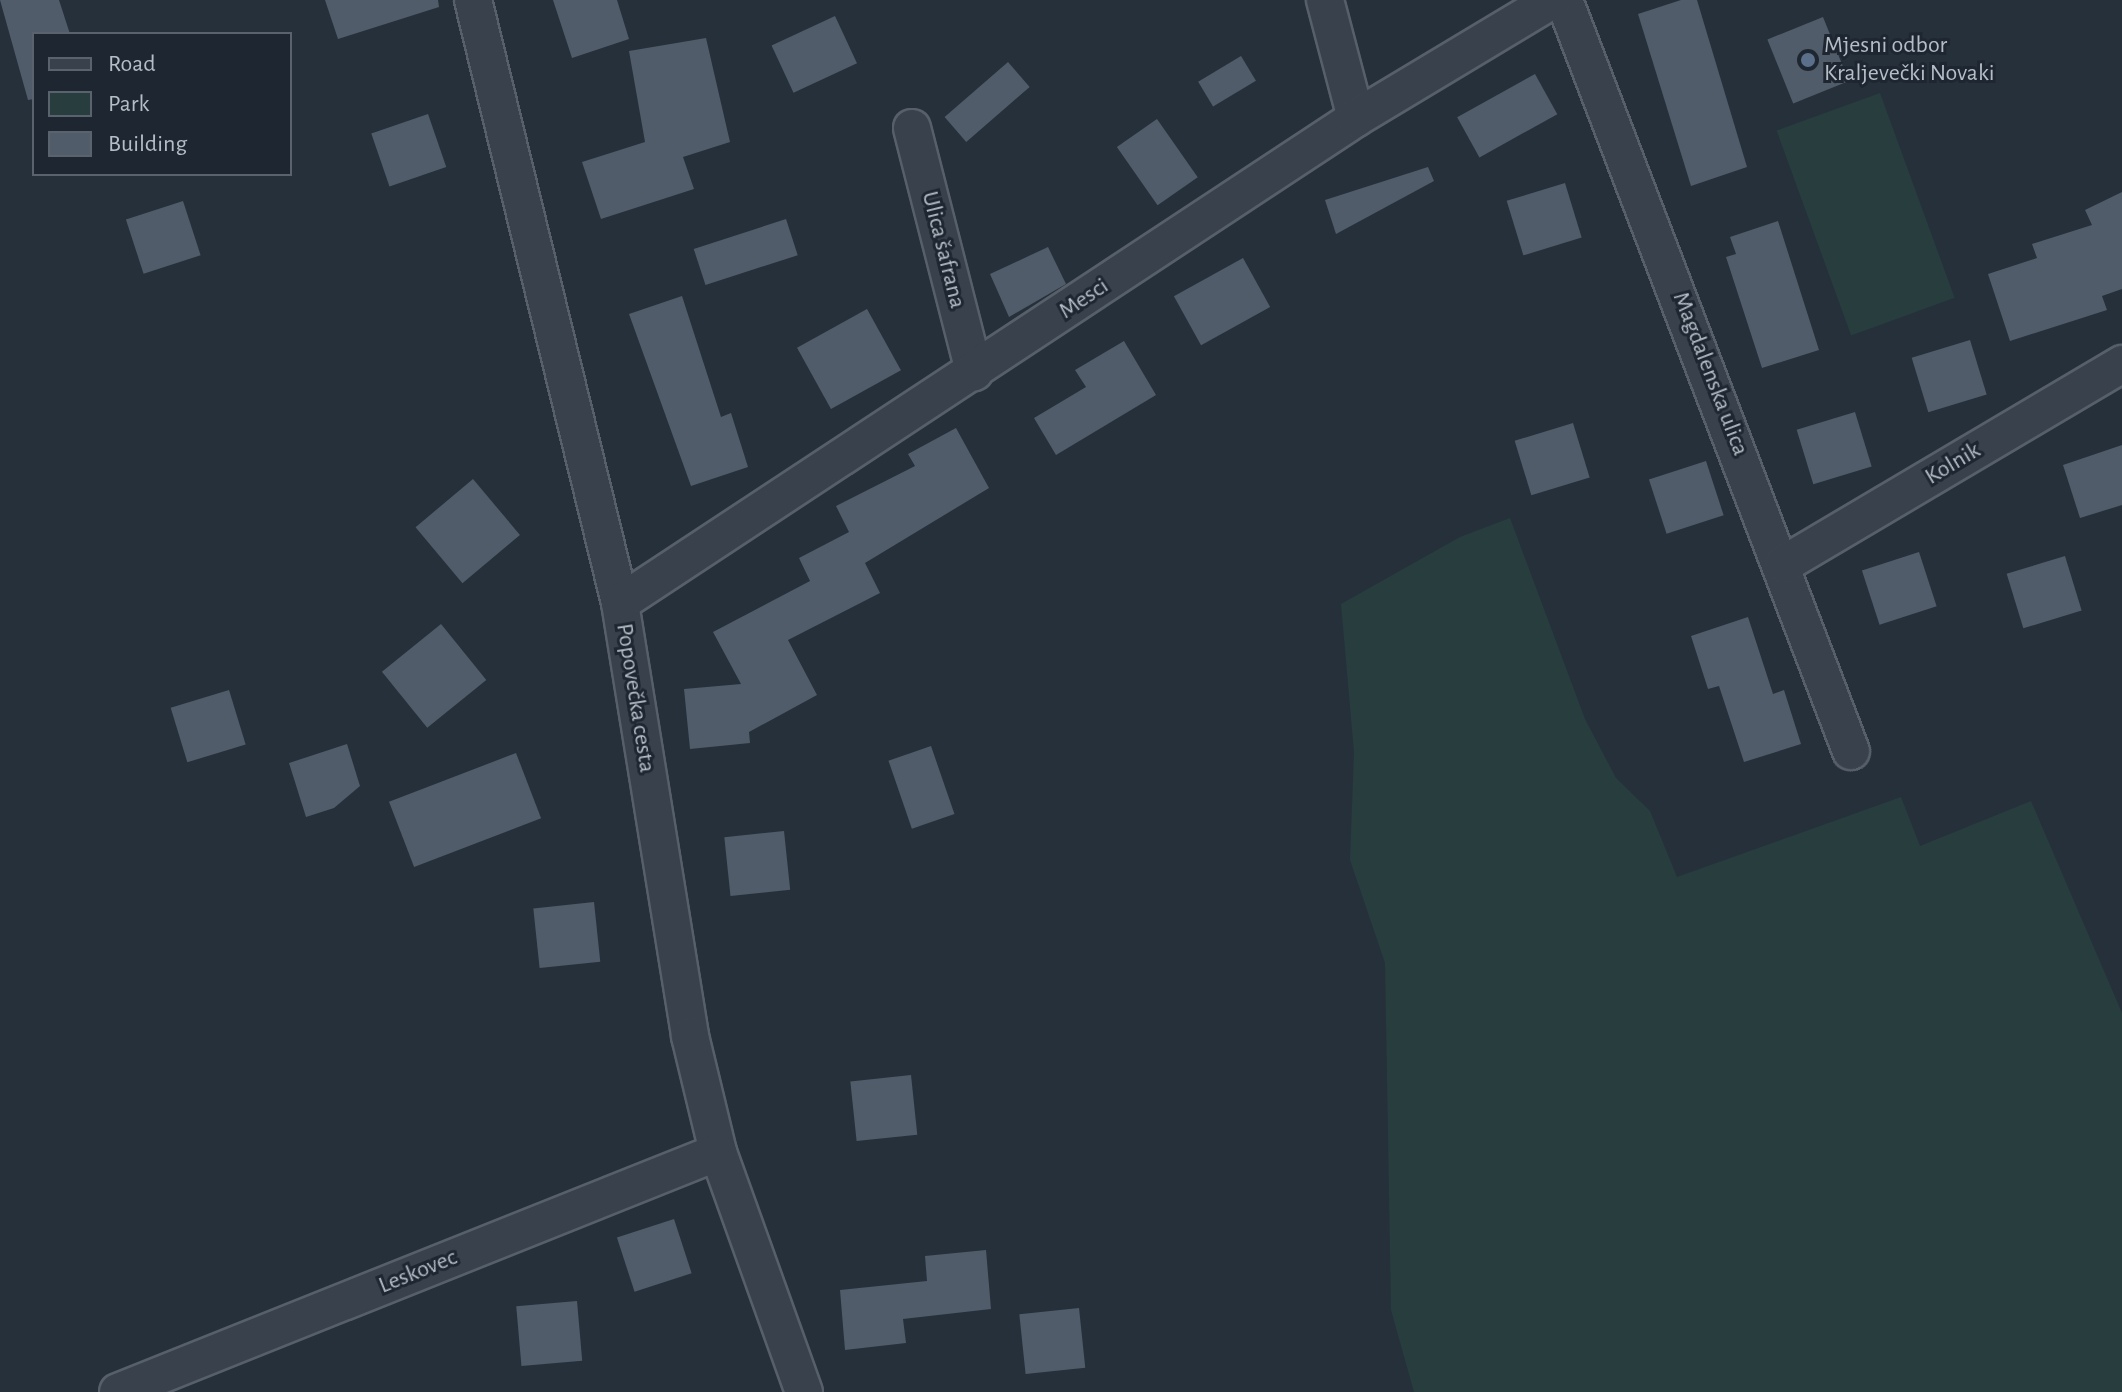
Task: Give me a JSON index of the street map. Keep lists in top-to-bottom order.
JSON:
{
  "streets": {
    "street": [
      "Ulica šafrana",
      "Mesci",
      "Magdalenska ulica",
      "Kolnik",
      "Popovečka cesta",
      "Leskovec"
    ]
  },
  "crossings": [
    ["Ulica šafrana", "Mesci"],
    ["Mesci", "Popovečka cesta"],
    ["Magdalenska ulica", "Kolnik"],
    ["Popovečka cesta", "Leskovec"]
  ],
  "places": ["Mjesni odbor Kraljevečki Novaki"],
  "legend": ["Road", "Park", "Building"]
}
